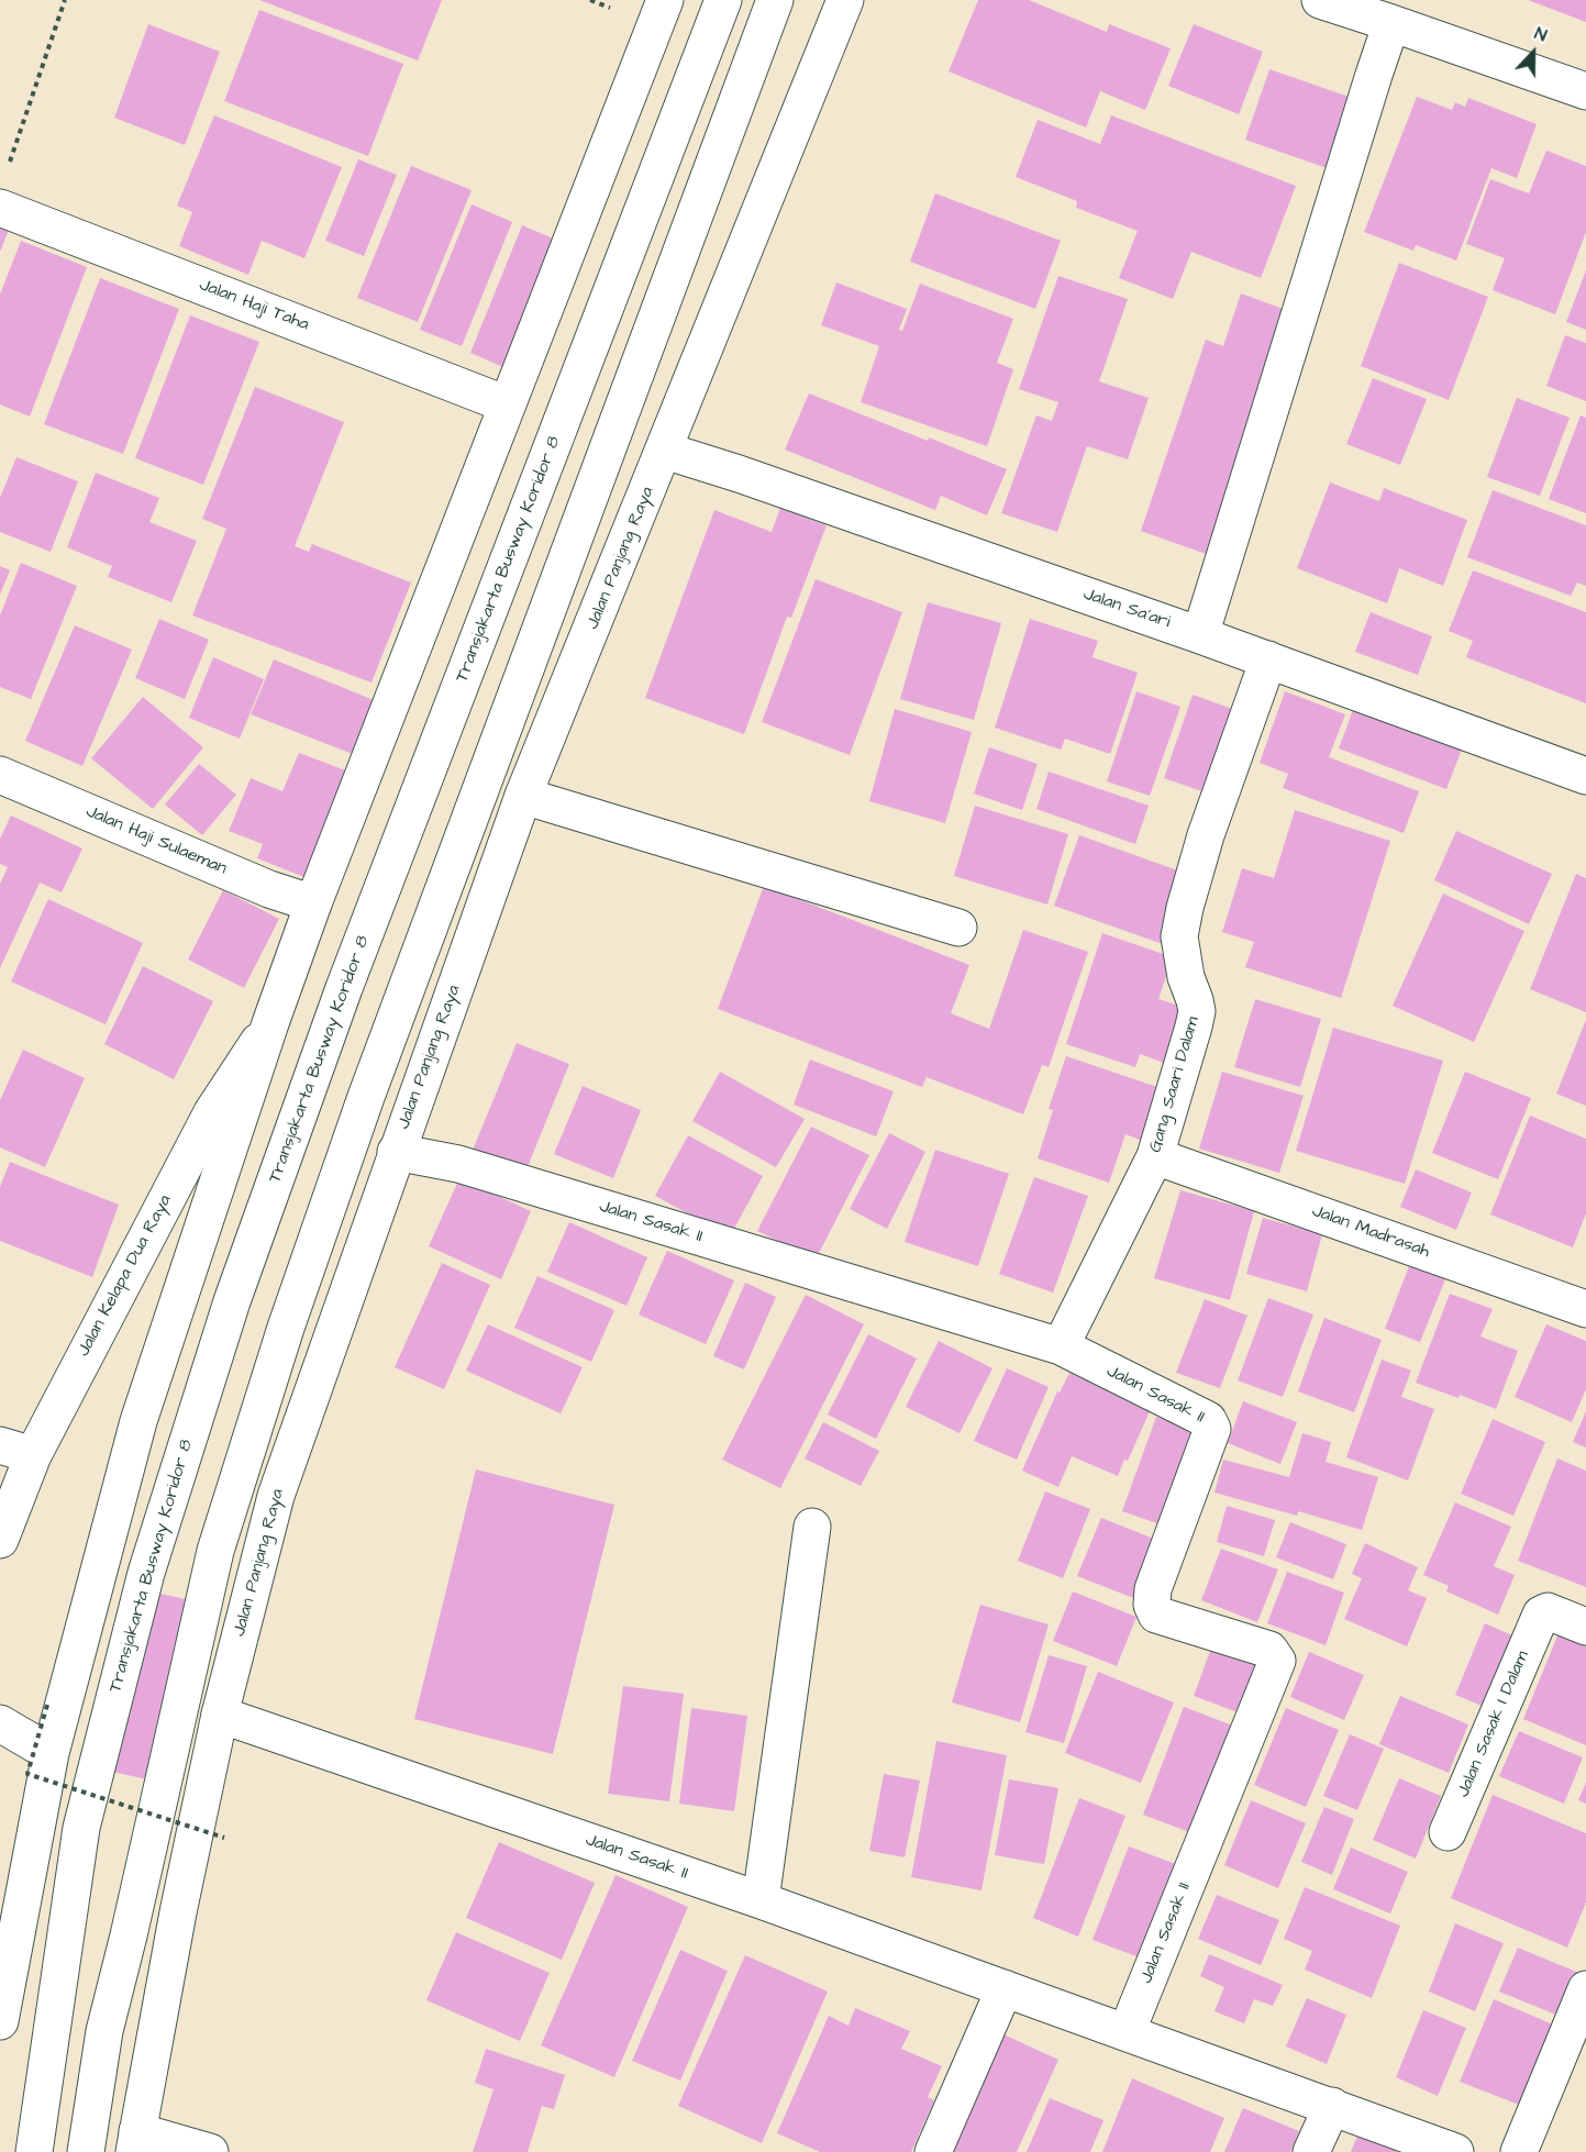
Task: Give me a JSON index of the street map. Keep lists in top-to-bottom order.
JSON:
{
  "streets": {
    "street": [
      "Jalan Haji Taha",
      "Jalan Panjang Raya",
      "Transjakarta Busway Koridor 8",
      "Jalan Sa'ari",
      "Jalan Haji Sulaeman",
      "Gang Saari Dalam",
      "Jalan Sasak II",
      "Jalan Madrasah",
      "Jalan Kelapa Dua Raya",
      "Jalan Sasak I Dalam"
    ]
  },
  "crossings": [
    ["Jalan Panjang Raya", "Jalan Sa'ari"],
    ["Jalan Panjang Raya", "Jalan Sasak II"],
    ["Jalan Sa'ari", "Gang Saari Dalam"],
    ["Gang Saari Dalam", "Jalan Sasak II"],
    ["Gang Saari Dalam", "Jalan Madrasah"]
  ],
  "north": "top"
}
